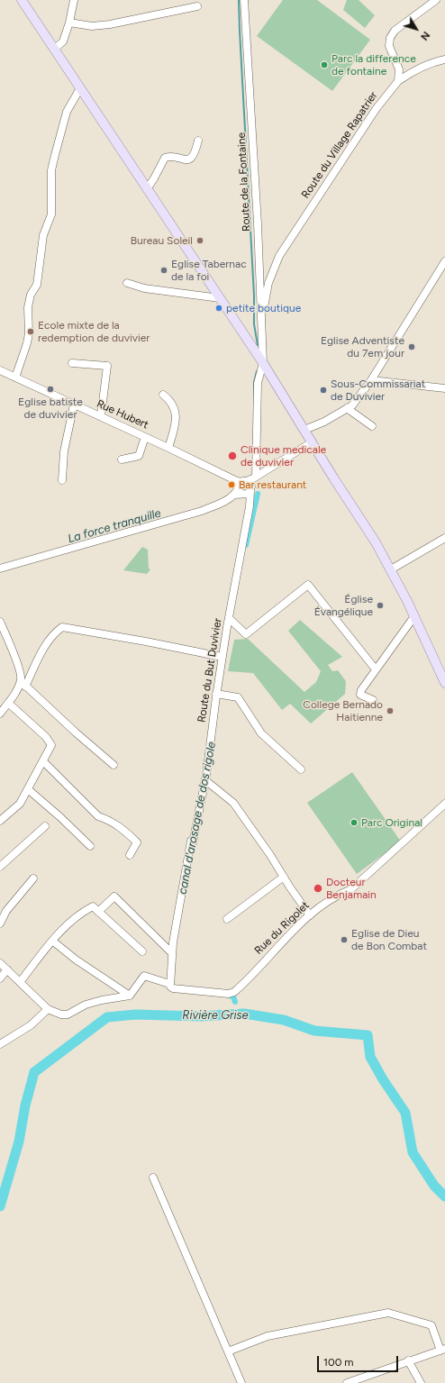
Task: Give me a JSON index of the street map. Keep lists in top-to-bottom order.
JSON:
{
  "streets": {
    "street": [
      "Route du Village Rapatrier",
      "Route de la Fontaine",
      "Rue Hubert",
      "Route du But Duvivier",
      "Rue du Rigolet"
    ]
  },
  "crossings": [
    ["Route du Village Rapatrier", "Route de la Fontaine"],
    ["Rue Hubert", "Route du But Duvivier"],
    ["Route du But Duvivier", "Rue du Rigolet"]
  ],
  "water": ["La force tranquille", "canal d'arosage de dos rigole", "Rivière Grise"],
  "places": [
    "Parc la difference de fontaine",
    "Bureau Soleil",
    "Eglise Tabernac de la foi",
    "petite boutique",
    "Ecole mixte de la redemption de duvivier",
    "Eglise Adventiste du 7em jour",
    "Eglise batiste de duvivier",
    "Sous-Commissariat de Duvivier",
    "Clinique medicale de duvivier",
    "Bar restaurant",
    "Église Évangélique",
    "College Bernado Haitienne",
    "Parc Original",
    "Docteur Benjamain",
    "Eglise de Dieu de Bon Combat"
  ],
  "scale_bar": "100 m",
  "north": "bottom right"
}
